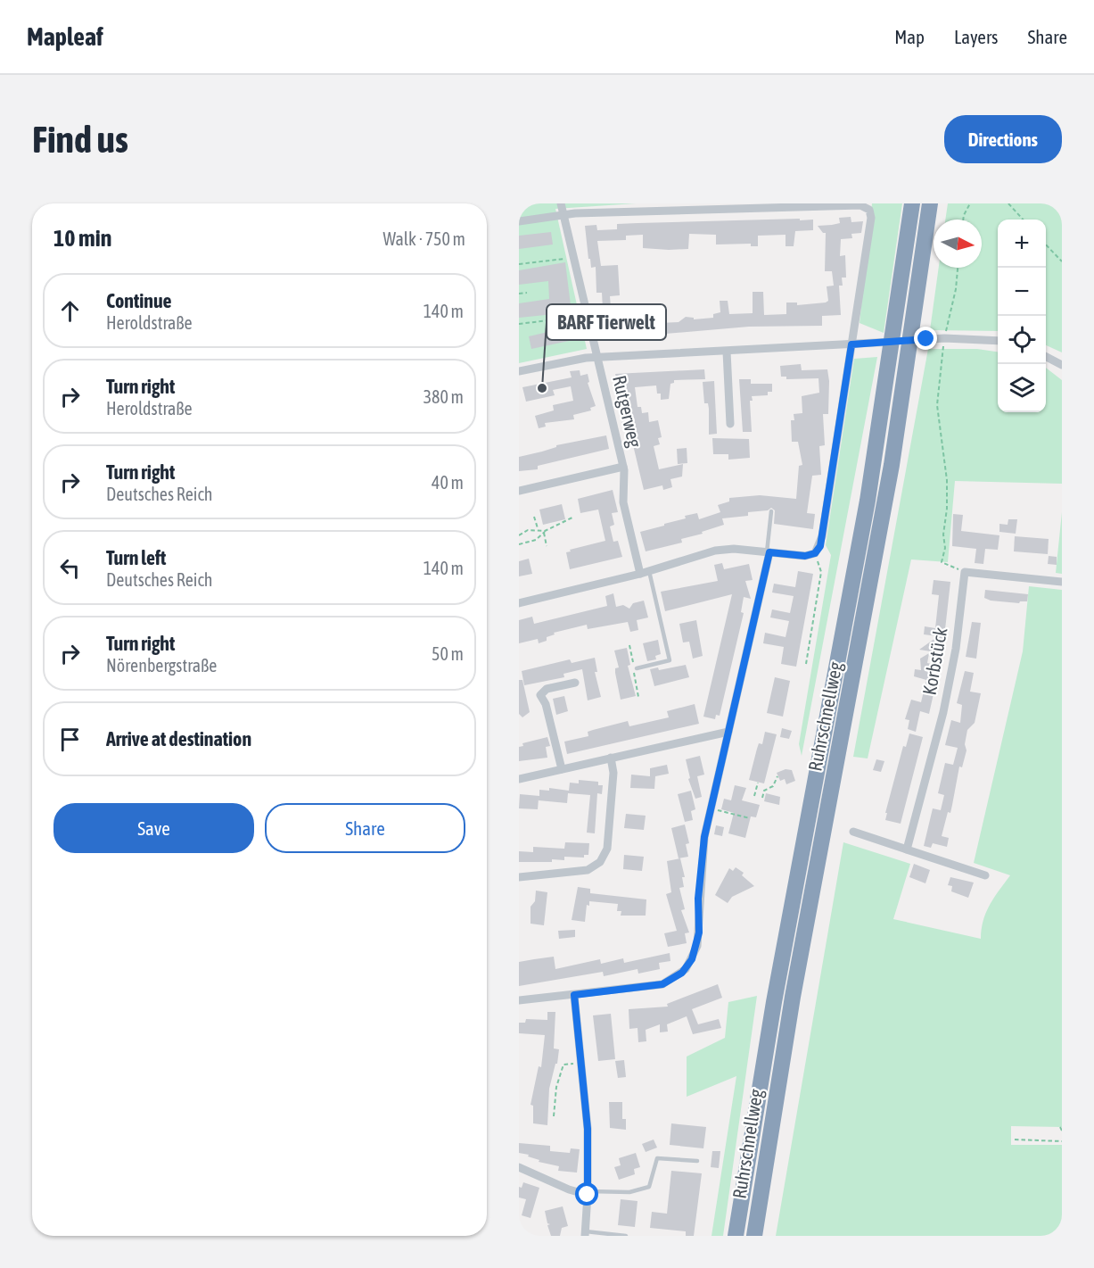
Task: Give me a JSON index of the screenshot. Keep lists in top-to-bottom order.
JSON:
{
  "streets": {
    "highway": ["Ruhrschnellweg"],
    "street": ["Rutgerweg", "Korbstück"]
  },
  "places": ["BARF Tierwelt"],
  "north": "right",
  "page": {
    "header": "Mapleaf",
    "nav": ["Map", "Layers", "Share"],
    "buttons": [
      "Directions",
      ["Save", "Share"]
    ],
    "title": "Find us",
    "heading": ["10 min", "Walk · 750 m"],
    "map_buttons": ["+", "−"],
    "list": [
      ["Continue", "Heroldstraße", "140 m"],
      ["Turn right", "Heroldstraße", "380 m"],
      ["Turn right", "Deutsches Reich", "40 m"],
      ["Turn left", "Deutsches Reich", "140 m"],
      ["Turn right", "Nörenbergstraße", "50 m"],
      "Arrive at destination"
    ]
  }
}
